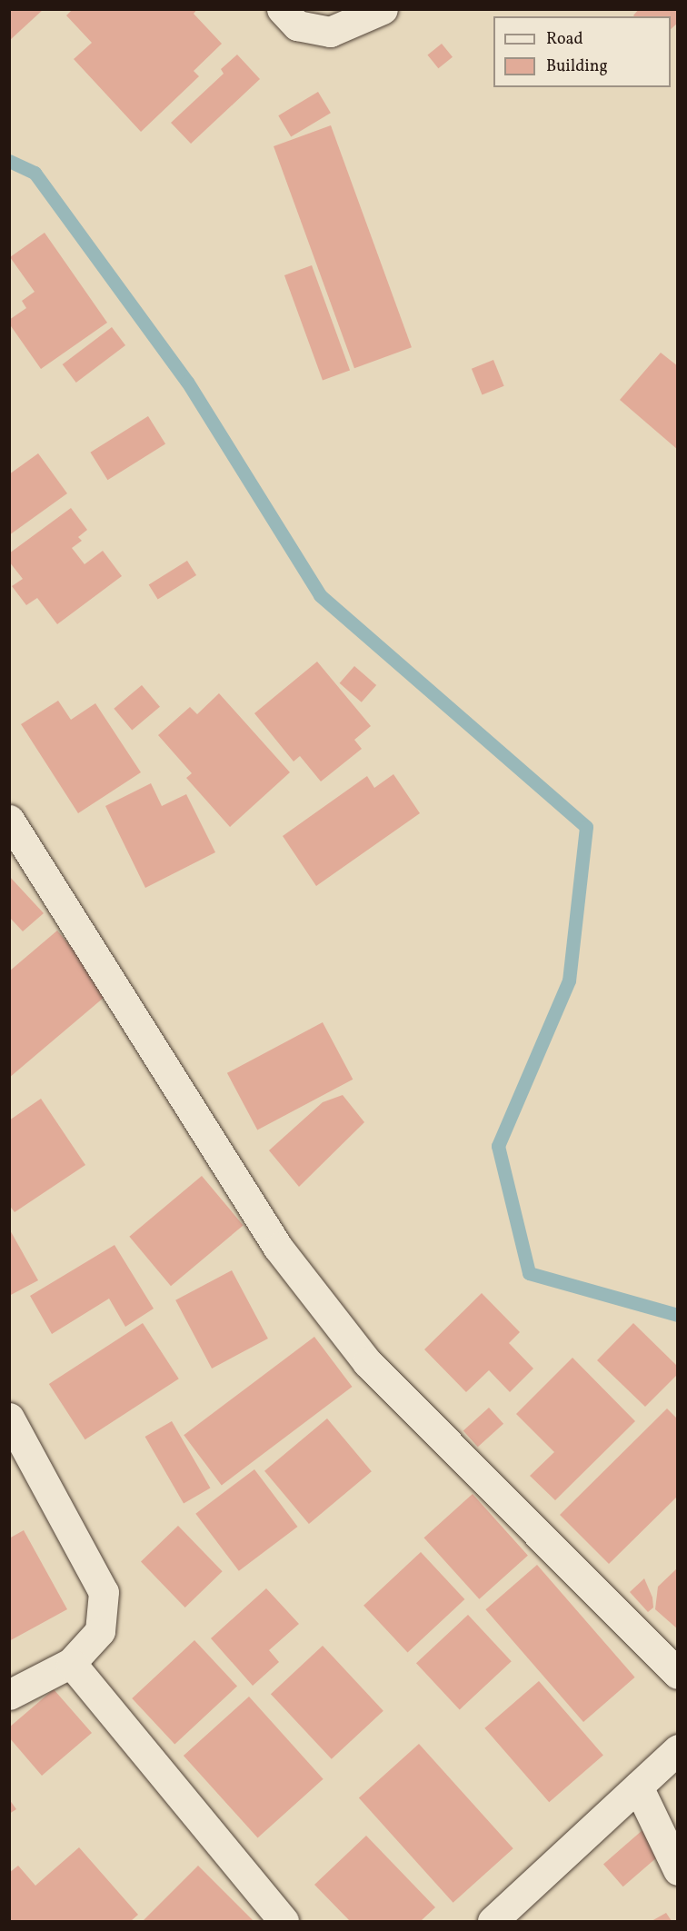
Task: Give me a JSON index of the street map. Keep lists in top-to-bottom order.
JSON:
{
  "legend": ["Road", "Building"]
}
